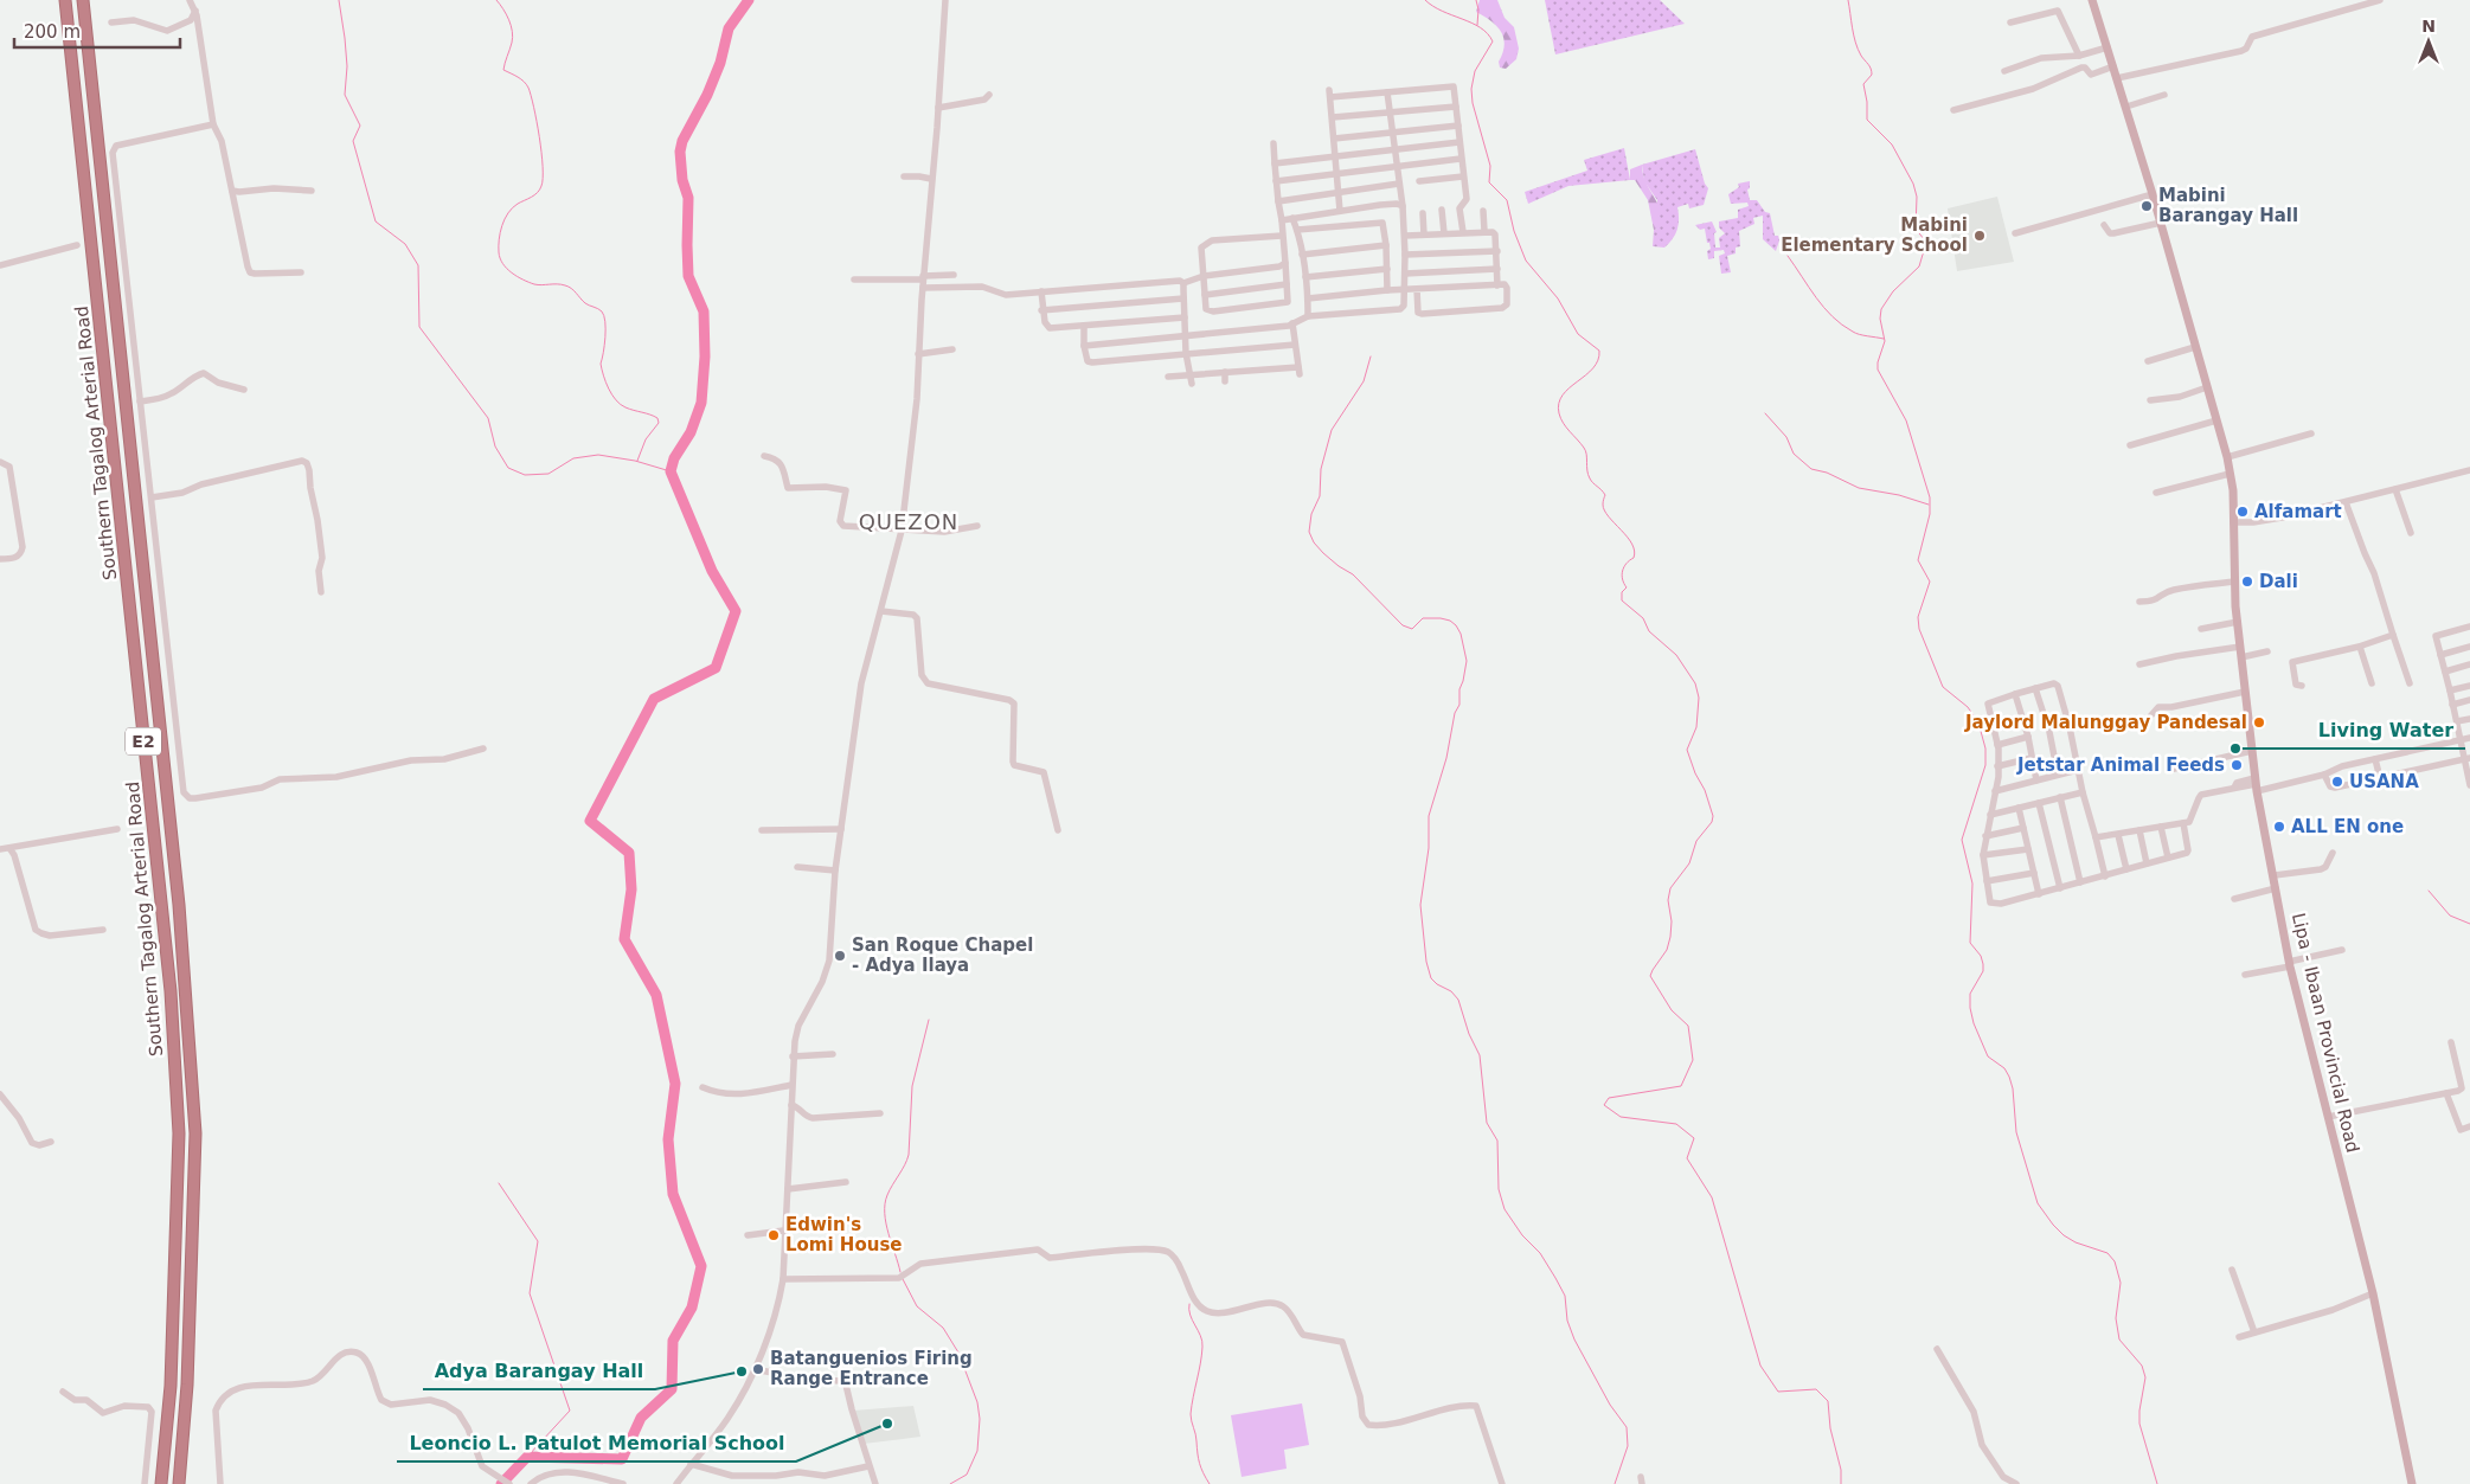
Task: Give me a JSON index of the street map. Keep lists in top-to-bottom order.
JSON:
{
  "streets": {
    "highway": ["Southern Tagalog Arterial Road", "E2"],
    "main road": ["Lipa - Ibaan Provincial Road"]
  },
  "districts": ["QUEZON"],
  "places": [
    "Mabini Barangay Hall",
    "Mabini Elementary School",
    "Alfamart",
    "Dali",
    "Jaylord Malunggay Pandesal",
    "Living Water",
    "Jetstar Animal Feeds",
    "USANA",
    "ALL EN one",
    "San Roque Chapel - Adya Ilaya",
    "Edwin's Lomi House",
    "Batanguenios Firing Range Entrance",
    "Adya Barangay Hall",
    "Leoncio L. Patulot Memorial School"
  ],
  "scale_bar": "200 m",
  "north": "top"
}
